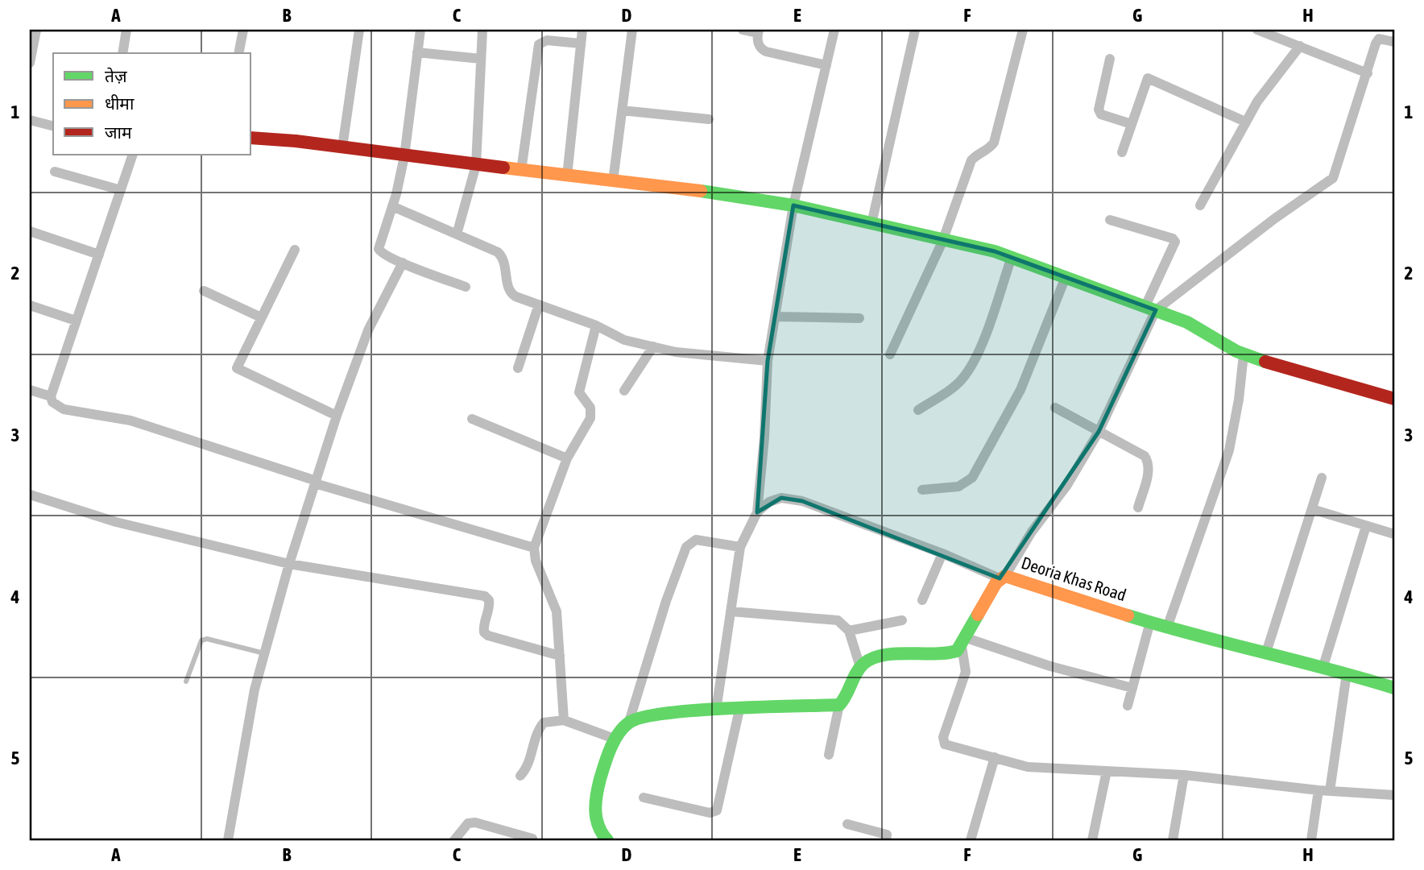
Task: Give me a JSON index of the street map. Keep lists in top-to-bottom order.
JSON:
{
  "streets": {
    "street": ["Deoria Khas Road"]
  },
  "legend": ["तेज़", "धीमा", "जाम"],
  "grid": {
    "columns": [
      "A",
      "B",
      "C",
      "D",
      "E",
      "F",
      "G",
      "H"
    ],
    "rows": [
      "1",
      "2",
      "3",
      "4",
      "5"
    ]
  }
}
